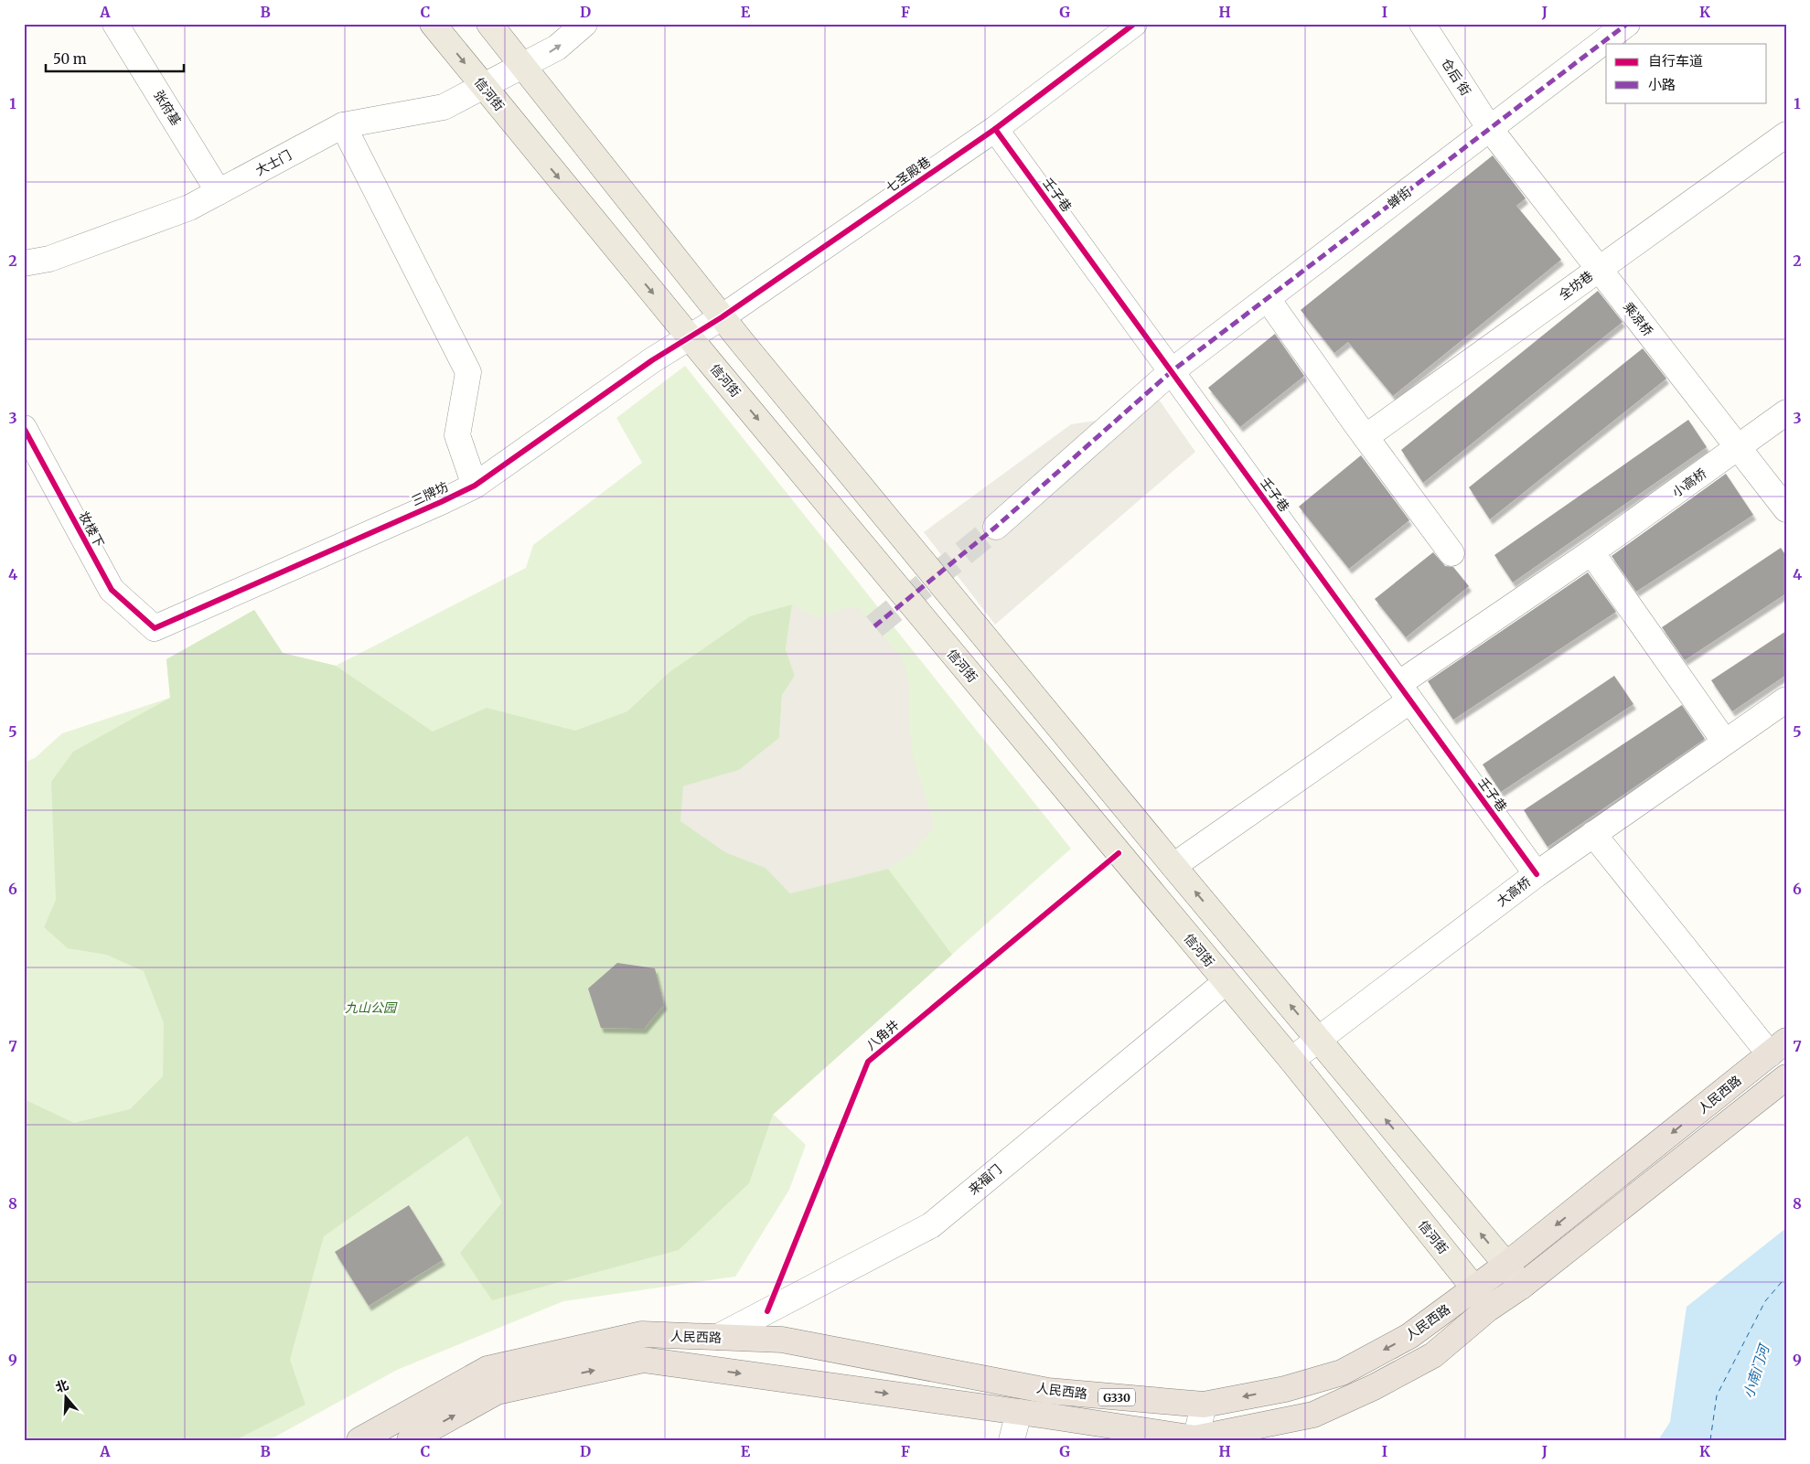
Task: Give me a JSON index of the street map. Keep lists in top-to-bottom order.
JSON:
{
  "streets": {
    "highway": ["人民西路", "G330"],
    "main road": ["信河街"],
    "street": [
      "仓后 街",
      "张府基",
      "大士门",
      "七圣殿巷",
      "壬子巷",
      "蝉街",
      "全坊巷",
      "乘凉桥",
      "小高桥",
      "三牌坊",
      "妆楼下",
      "大高桥",
      "来福门"
    ],
    "cycle path": ["八角井"]
  },
  "crossings": [
    ["仓后 街", "蝉街"],
    ["仓后 街", "乘凉桥"],
    ["信河街", "大士门"],
    ["信河街", "七圣殿巷"],
    ["信河街", "三牌坊"],
    ["信河街", "大高桥"],
    ["信河街", "人民西路"],
    ["信河街", "来福门"],
    ["张府基", "大士门"],
    ["七圣殿巷", "壬子巷"],
    ["七圣殿巷", "三牌坊"],
    ["壬子巷", "蝉街"],
    ["壬子巷", "小高桥"],
    ["壬子巷", "大高桥"],
    ["蝉街", "乘凉桥"],
    ["全坊巷", "乘凉桥"],
    ["乘凉桥", "小高桥"],
    ["三牌坊", "妆楼下"],
    ["人民西路", "来福门"]
  ],
  "water": ["小南门河"],
  "parks": ["九山公园"],
  "legend": ["自行车道", "小路"],
  "scale_bar": "50 m",
  "north": "top",
  "grid": {
    "columns": [
      "A",
      "B",
      "C",
      "D",
      "E",
      "F",
      "G",
      "H",
      "I",
      "J",
      "K"
    ],
    "rows": [
      "1",
      "2",
      "3",
      "4",
      "5",
      "6",
      "7",
      "8",
      "9"
    ]
  }
}
